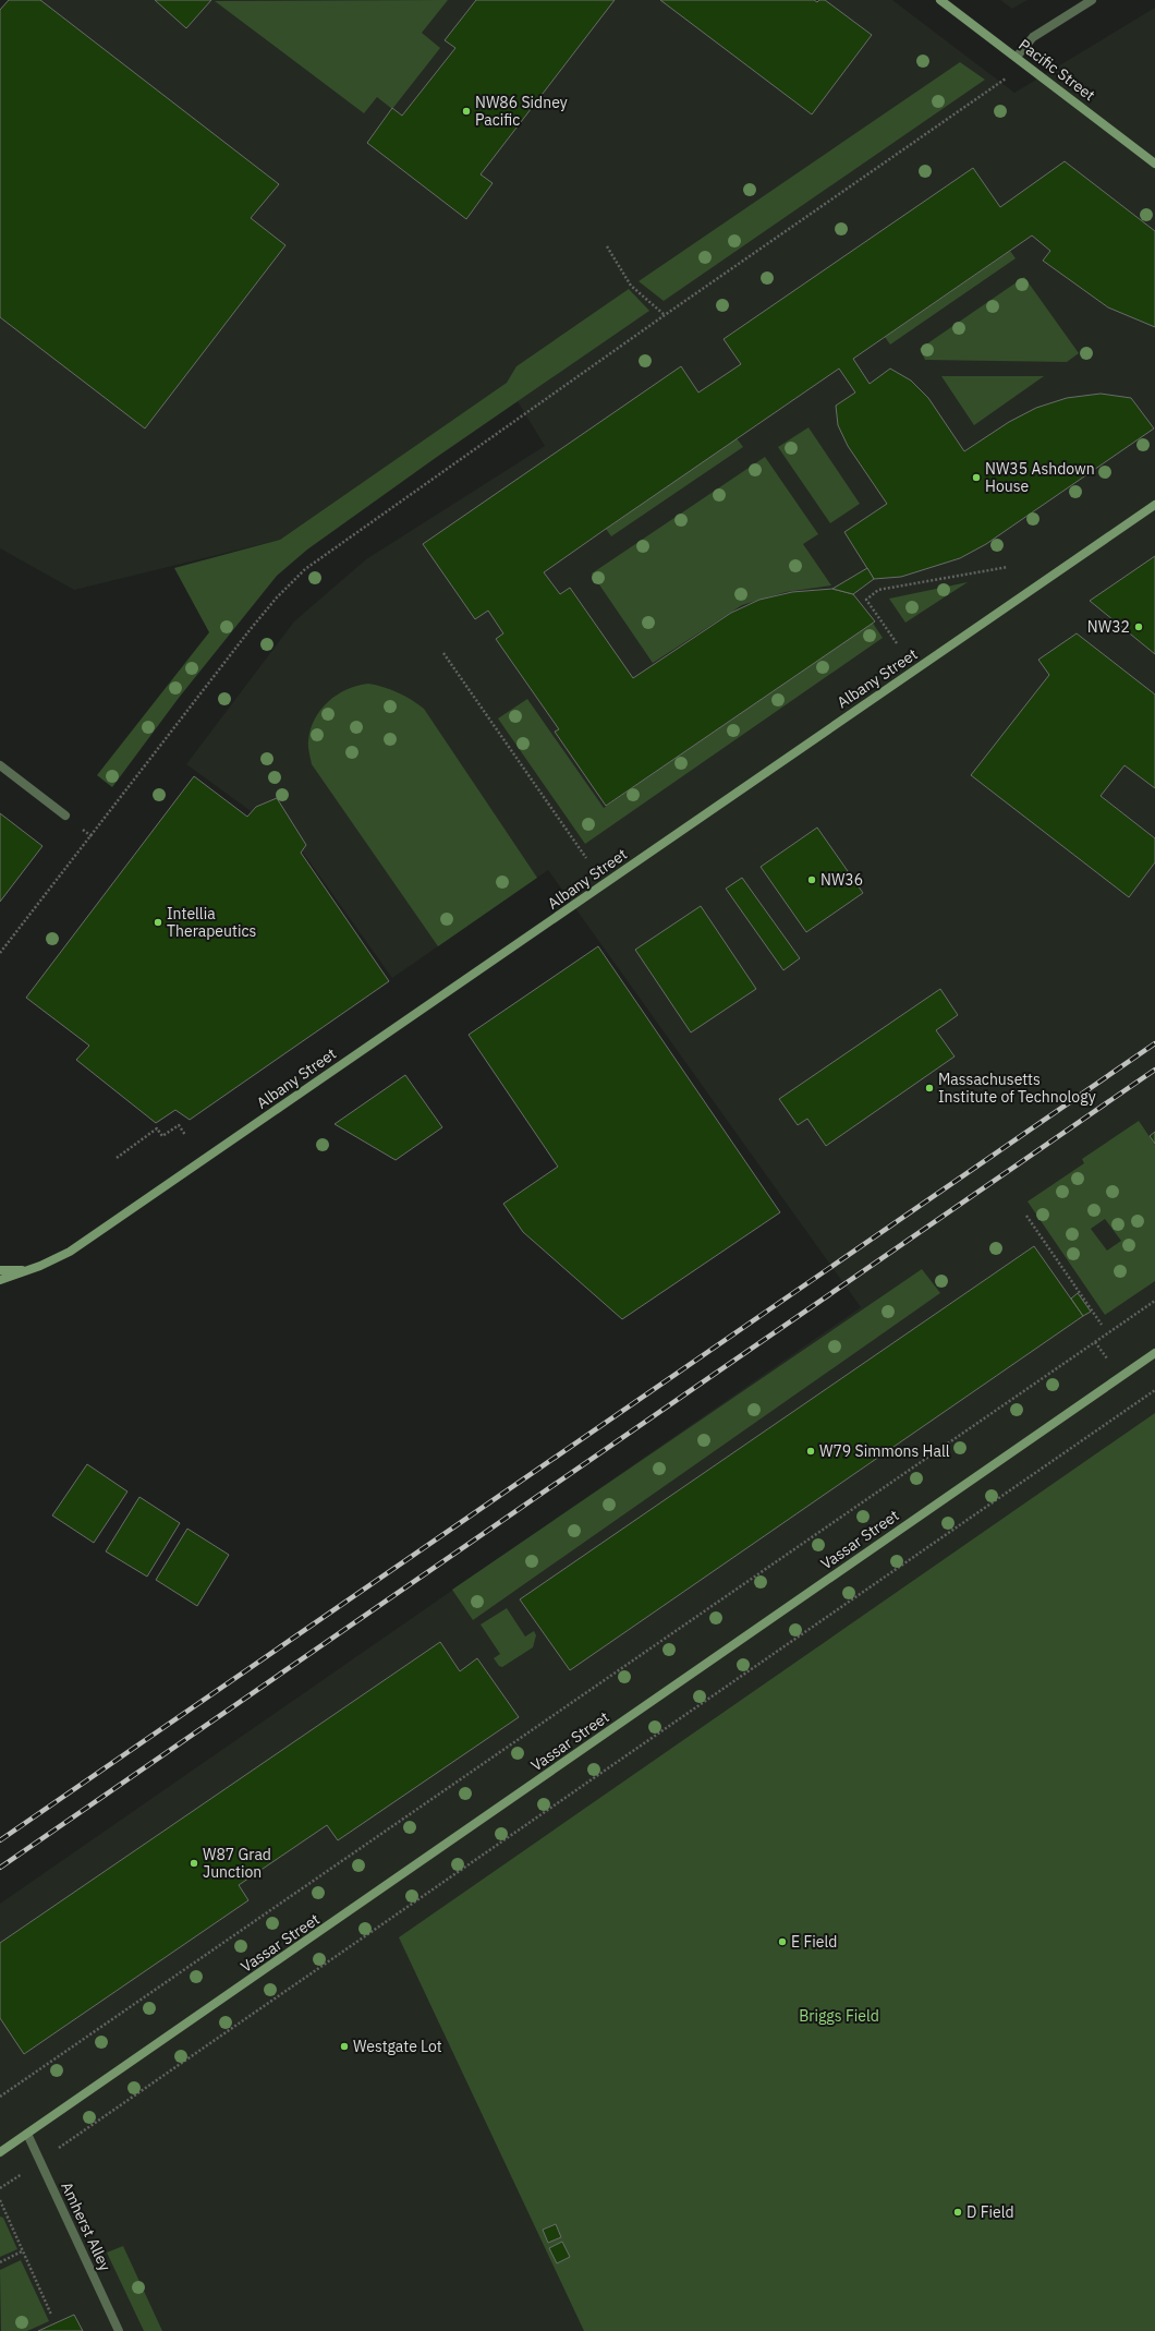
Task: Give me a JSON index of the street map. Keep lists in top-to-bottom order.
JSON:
{
  "streets": {
    "main road": ["Pacific Street", "Albany Street", "Vassar Street"],
    "street": ["Amherst Alley"]
  },
  "crossings": [
    ["Vassar Street", "Amherst Alley"]
  ],
  "parks": ["Briggs Field"],
  "places": [
    "NW86 Sidney Pacific",
    "NW35 Ashdown House",
    "NW32",
    "NW36",
    "Intellia Therapeutics",
    "Massachusetts Institute of Technology",
    "W79 Simmons Hall",
    "W87 Grad Junction",
    "E Field",
    "Westgate Lot",
    "D Field"
  ]
}
